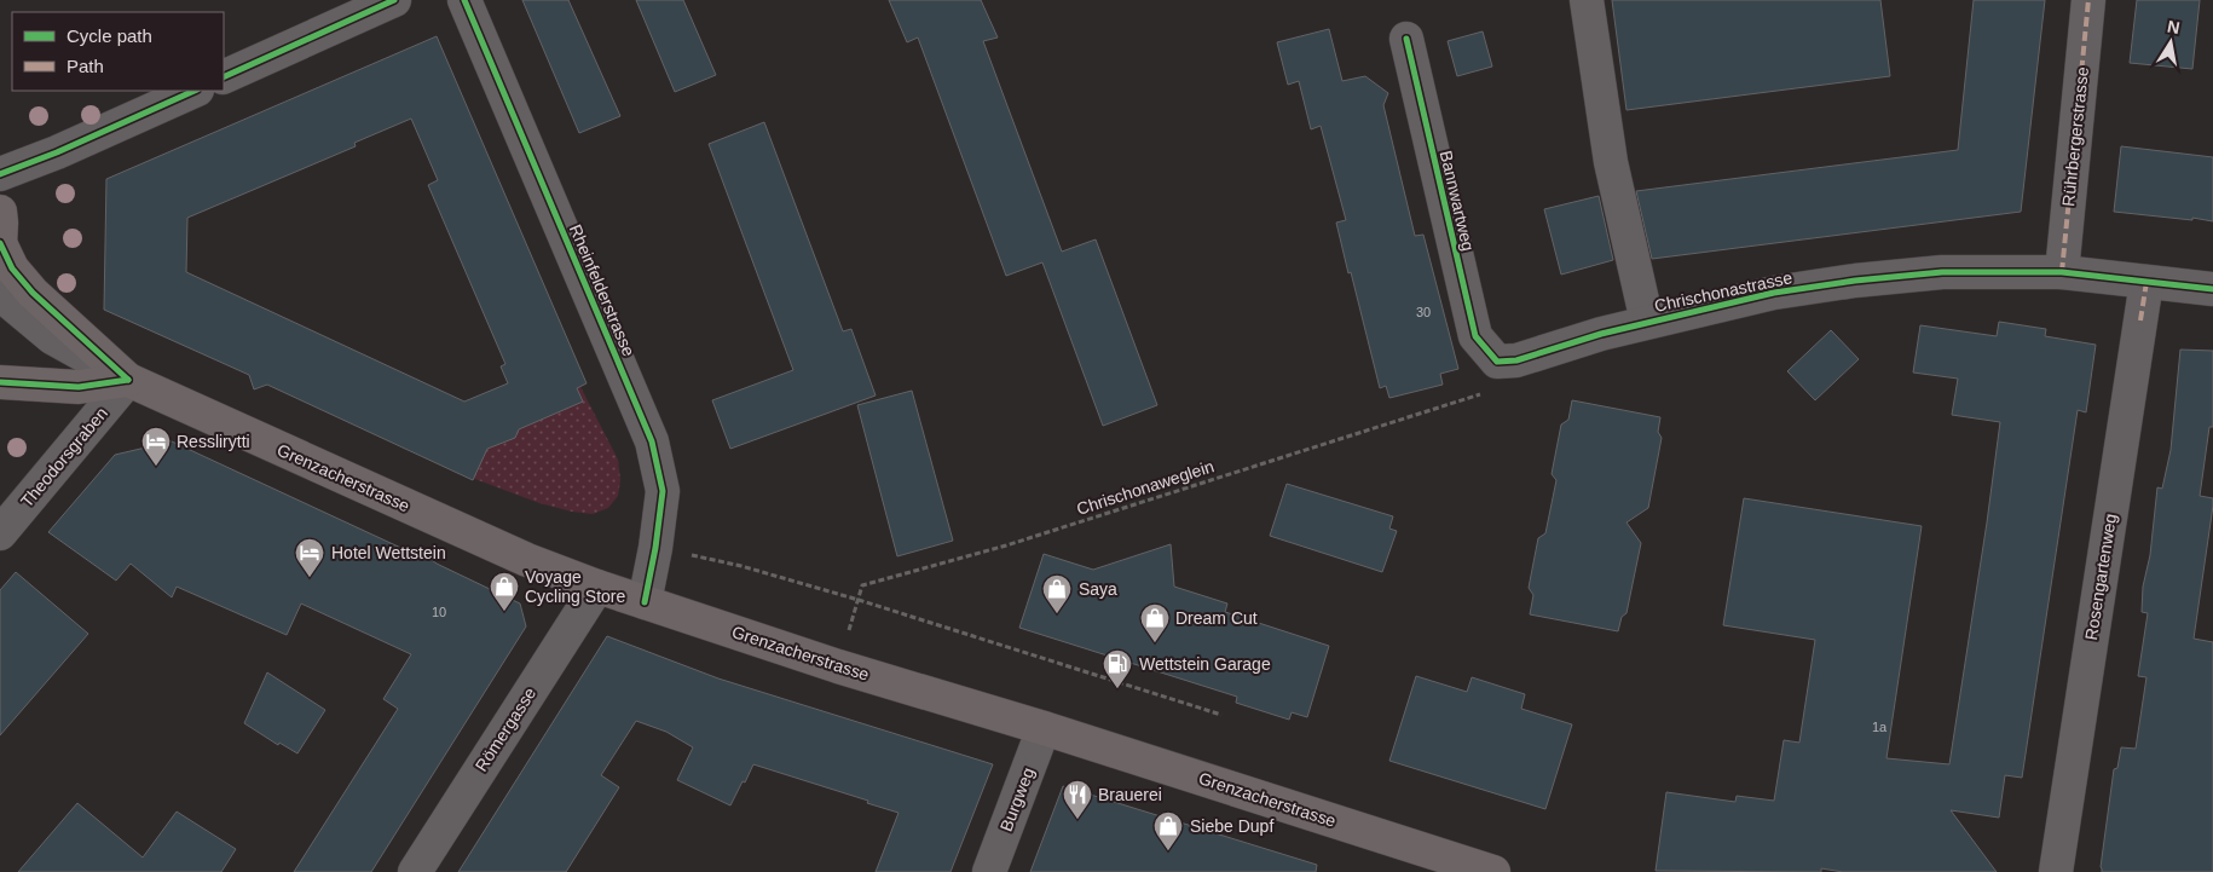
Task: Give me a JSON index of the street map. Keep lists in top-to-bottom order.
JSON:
{
  "streets": {
    "main road": ["Grenzacherstrasse"],
    "street": [
      "Rührbergerstrasse",
      "Bannwartweg",
      "Rheinfelderstrasse",
      "Chrischonastrasse",
      "Theodorsgraben",
      "Rosengartenweg",
      "Römergasse",
      "Burgweg"
    ],
    "path": ["Chrischonaweglein"]
  },
  "crossings": [
    ["Rührbergerstrasse", "Chrischonastrasse"],
    ["Bannwartweg", "Chrischonastrasse"],
    ["Bannwartweg", "Chrischonaweglein"],
    ["Rheinfelderstrasse", "Grenzacherstrasse"],
    ["Chrischonastrasse", "Chrischonaweglein"],
    ["Chrischonastrasse", "Rosengartenweg"],
    ["Theodorsgraben", "Grenzacherstrasse"],
    ["Grenzacherstrasse", "Chrischonaweglein"],
    ["Grenzacherstrasse", "Römergasse"],
    ["Grenzacherstrasse", "Burgweg"]
  ],
  "places": {
    "hotel": ["Resslirytti", "Hotel Wettstein"],
    "shop": [
      "Voyage Cycling Store",
      "Saya",
      "Dream Cut",
      "Siebe Dupf"
    ],
    "fuel station": ["Wettstein Garage"],
    "restaurant": ["Brauerei"]
  },
  "house_numbers": ["30", "10", "1a"],
  "legend": ["Cycle path", "Path"],
  "north": "top"
}
